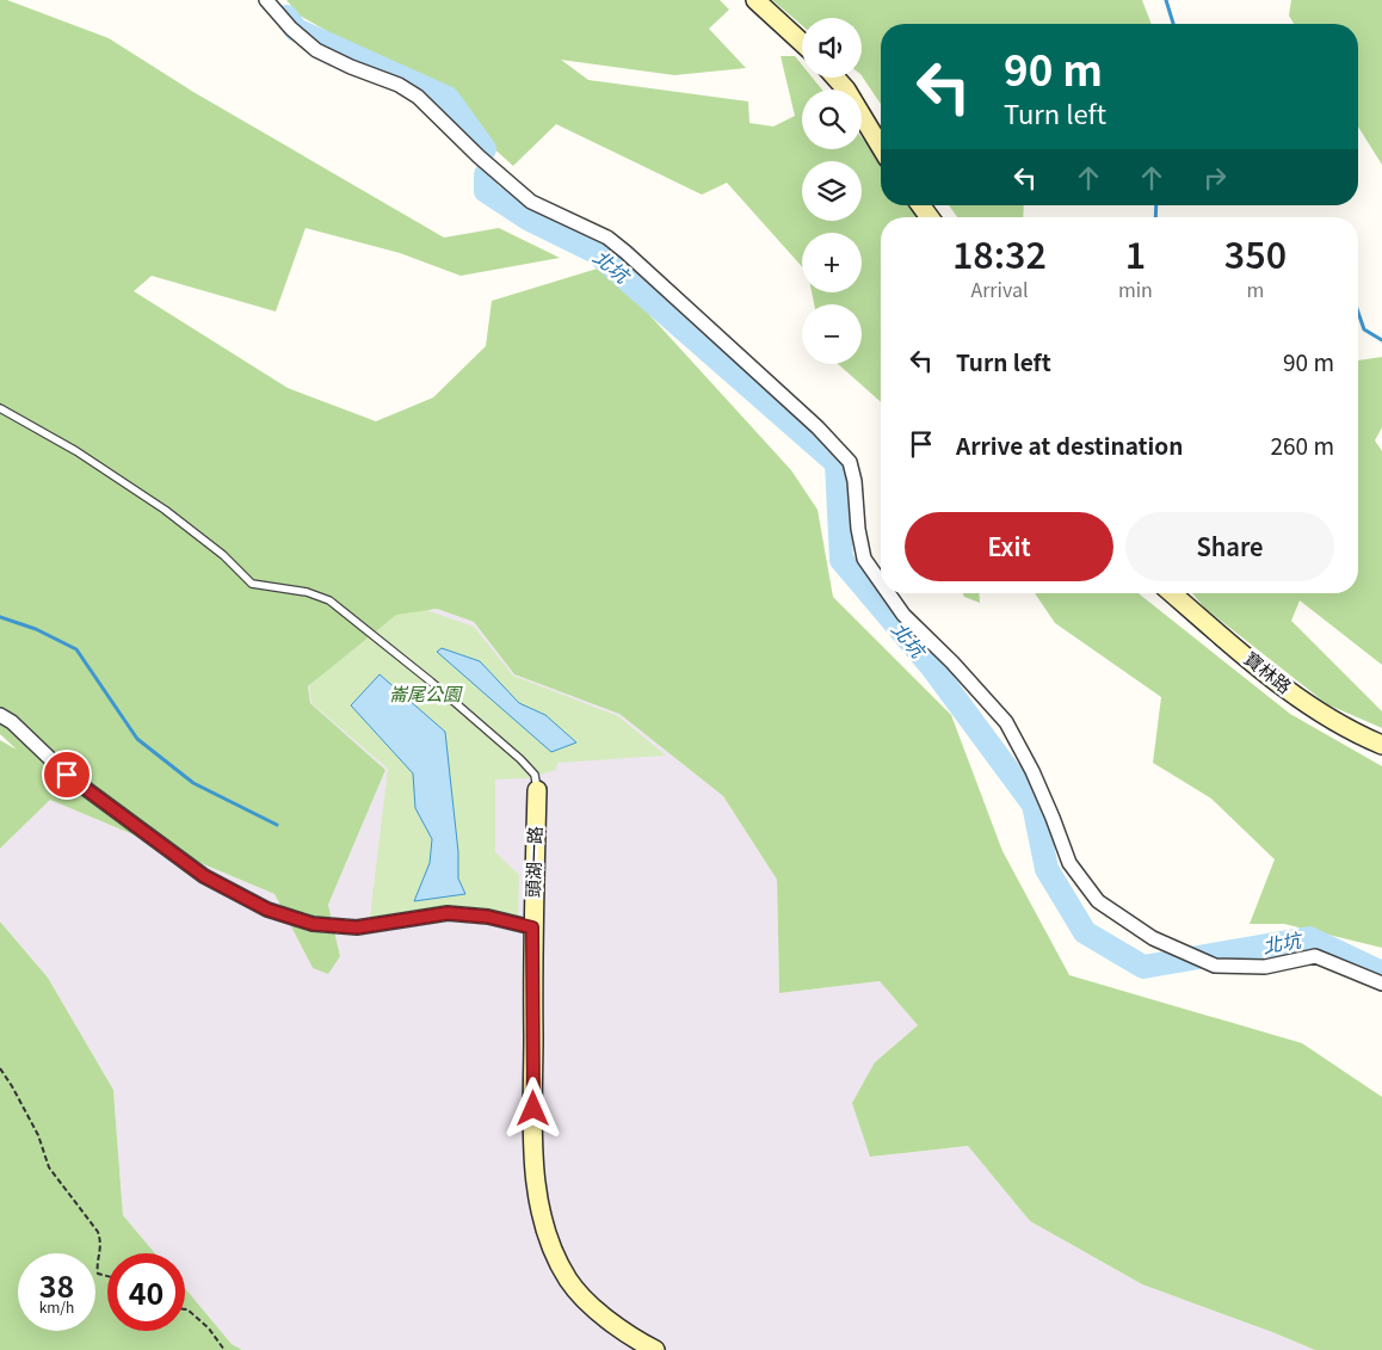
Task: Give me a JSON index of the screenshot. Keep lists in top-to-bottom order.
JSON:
{
  "streets": {
    "street": ["寶林路", "頭湖一路"]
  },
  "water": ["北坑"],
  "parks": ["崙尾公園"],
  "page": {
    "map_buttons": ["+", "−"],
    "turn": ["90 m", "Turn left"],
    "eta": [
      "18:32",
      "Arrival",
      "1",
      "min",
      "350",
      "m"
    ],
    "list": [
      {
        "name": "Turn left",
        "value": "90 m"
      },
      {
        "name": "Arrive at destination",
        "value": "260 m"
      }
    ],
    "buttons": ["Exit", "Share"],
    "speed": "38 km/h",
    "limit": "40"
  }
}
